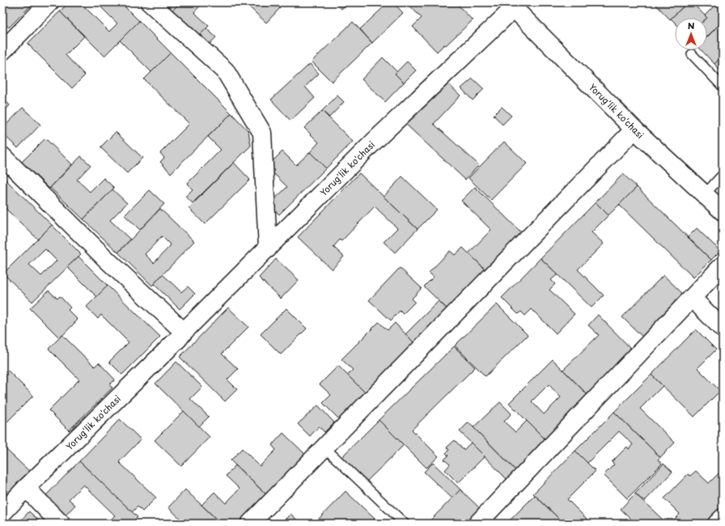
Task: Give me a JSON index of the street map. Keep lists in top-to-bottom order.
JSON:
{
  "streets": {
    "street": ["Yorug'lik ko'chasi"]
  },
  "north": "top"
}
